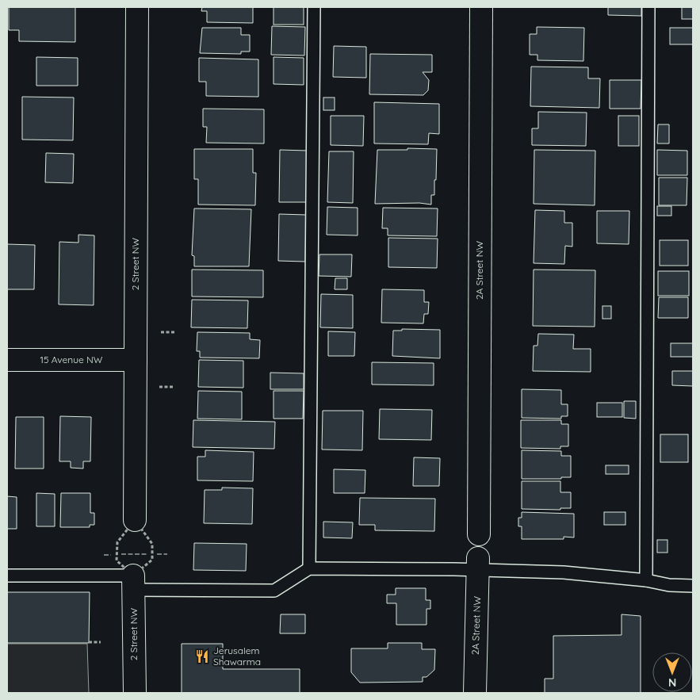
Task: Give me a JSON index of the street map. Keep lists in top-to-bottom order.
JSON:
{
  "streets": {
    "street": ["2 Street NW", "2A Street NW", "15 Avenue NW"]
  },
  "crossings": [
    ["2 Street NW", "15 Avenue NW"]
  ],
  "places": {
    "restaurant": ["Jerusalem Shawarma"]
  },
  "north": "bottom"
}
